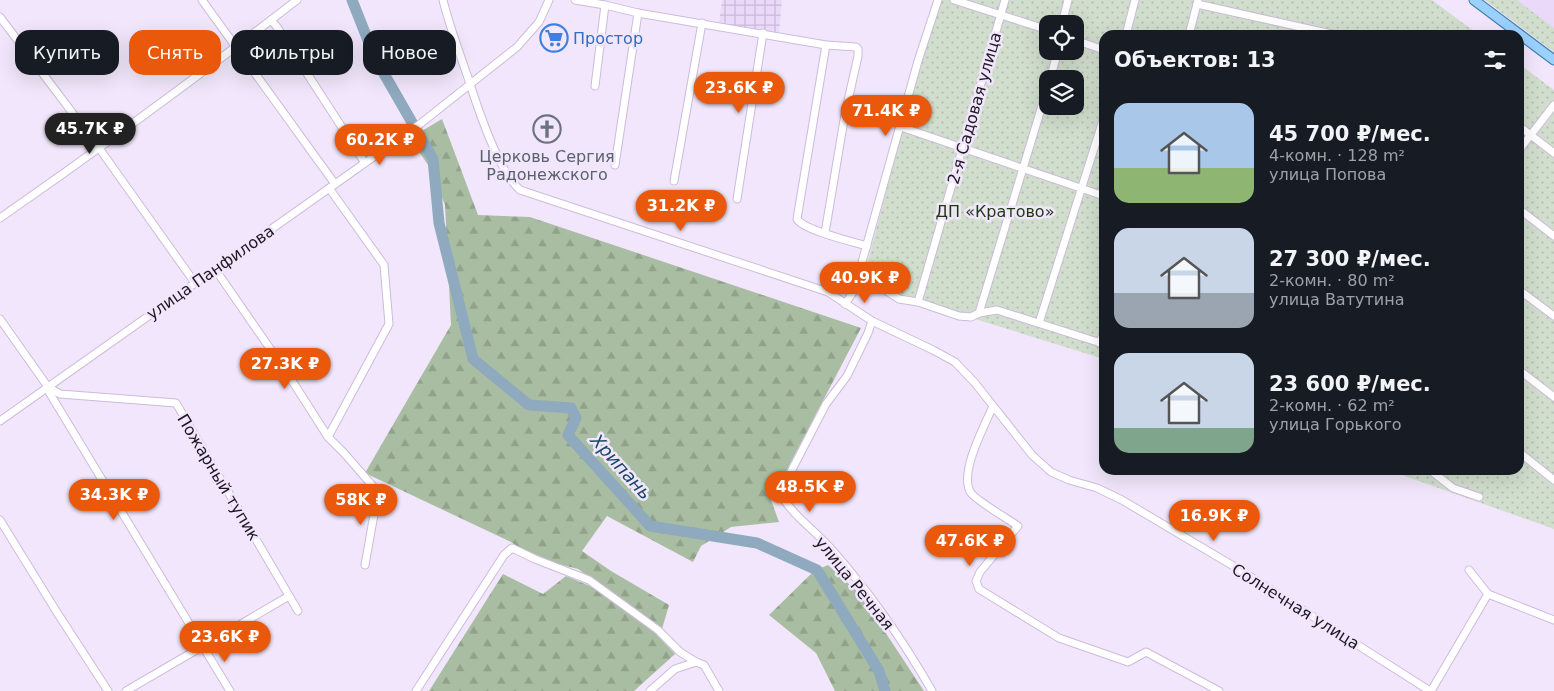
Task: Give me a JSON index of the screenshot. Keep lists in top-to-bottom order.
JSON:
{
  "streets": {
    "street": [
      "2-я Садовая улица",
      "улица Панфилова",
      "Пожарный тупик",
      "улица Речная",
      "Солнечная улица"
    ]
  },
  "crossings": [
    ["улица Панфилова", "Пожарный тупик"],
    ["улица Панфилова", "Солнечная улица"],
    ["улица Речная", "Солнечная улица"]
  ],
  "water": ["Хрипань"],
  "parks": ["ДП «Кратово»"],
  "places": {
    "supermarket": ["Простор"],
    "church": ["Церковь Сергия Радонежского"]
  },
  "page": {
    "chip": [
      "Купить",
      "Снять",
      "Фильтры",
      "Новое"
    ],
    "heading": "Объектов: 13",
    "price": [
      "23.6K ₽",
      "71.4K ₽",
      "45.7K ₽",
      "60.2K ₽",
      "31.2K ₽",
      "40.9K ₽",
      "27.3K ₽",
      "48.5K ₽",
      "34.3K ₽",
      "58K ₽",
      "16.9K ₽",
      "47.6K ₽",
      "23.6K ₽"
    ],
    "list": [
      {
        "name": "45 700 ₽/мес.",
        "note": "4-комн. · 128 m² · улица Попова"
      },
      {
        "name": "27 300 ₽/мес.",
        "note": "2-комн. · 80 m² · улица Ватутина"
      },
      {
        "name": "23 600 ₽/мес.",
        "note": "2-комн. · 62 m² · улица Горького"
      }
    ]
  }
}
